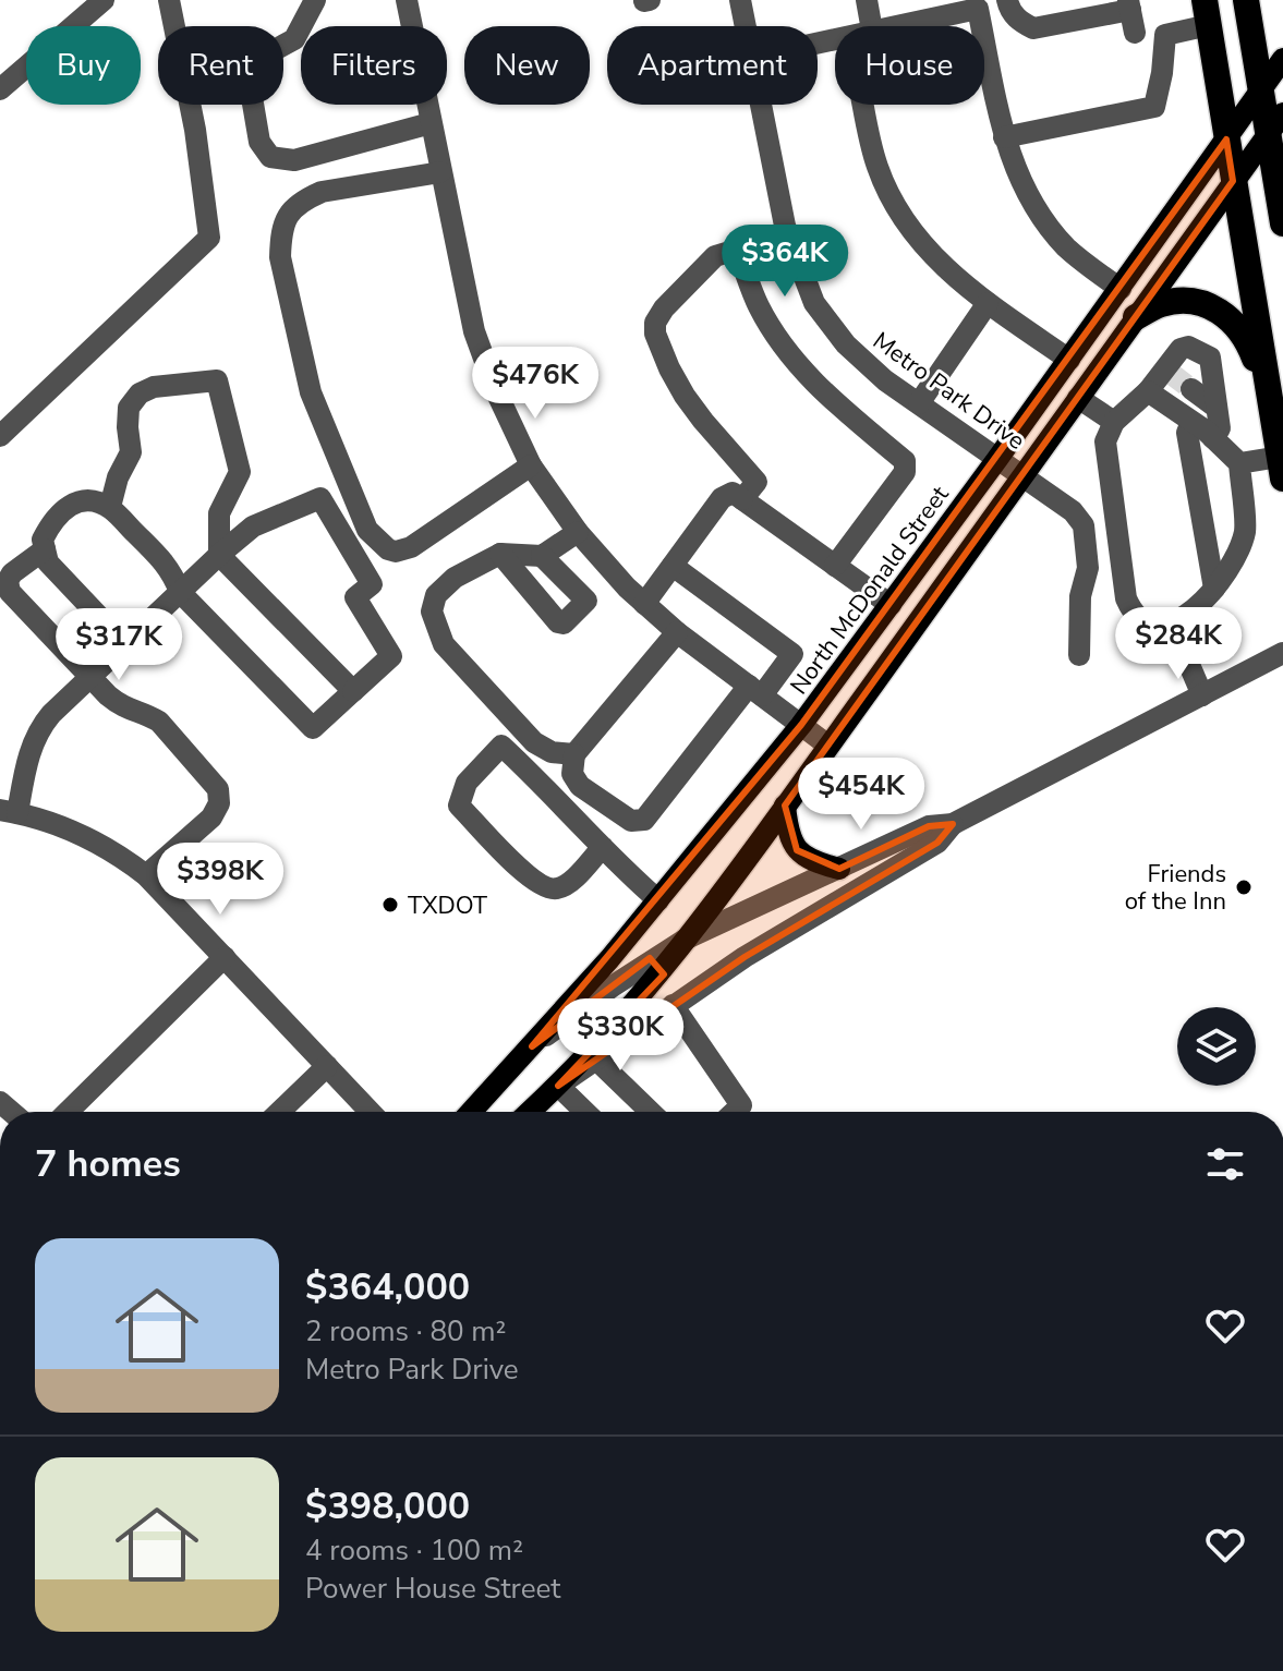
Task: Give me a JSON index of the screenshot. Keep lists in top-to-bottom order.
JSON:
{
  "streets": {
    "main road": ["North McDonald Street"],
    "street": ["Metro Park Drive"]
  },
  "crossings": [
    ["Metro Park Drive", "North McDonald Street"]
  ],
  "places": ["Friends of the Inn", "TXDOT"],
  "page": {
    "chip": [
      "Buy",
      "Rent",
      "Filters",
      "New",
      "Apartment",
      "House"
    ],
    "price": [
      "$364K",
      "$476K",
      "$284K",
      "$317K",
      "$454K",
      "$398K",
      "$330K"
    ],
    "heading": "7 homes",
    "list": [
      {
        "name": "$364,000",
        "note": "2 rooms · 80 m² · Metro Park Drive"
      },
      {
        "name": "$398,000",
        "note": "4 rooms · 100 m² · Power House Street"
      }
    ]
  }
}
